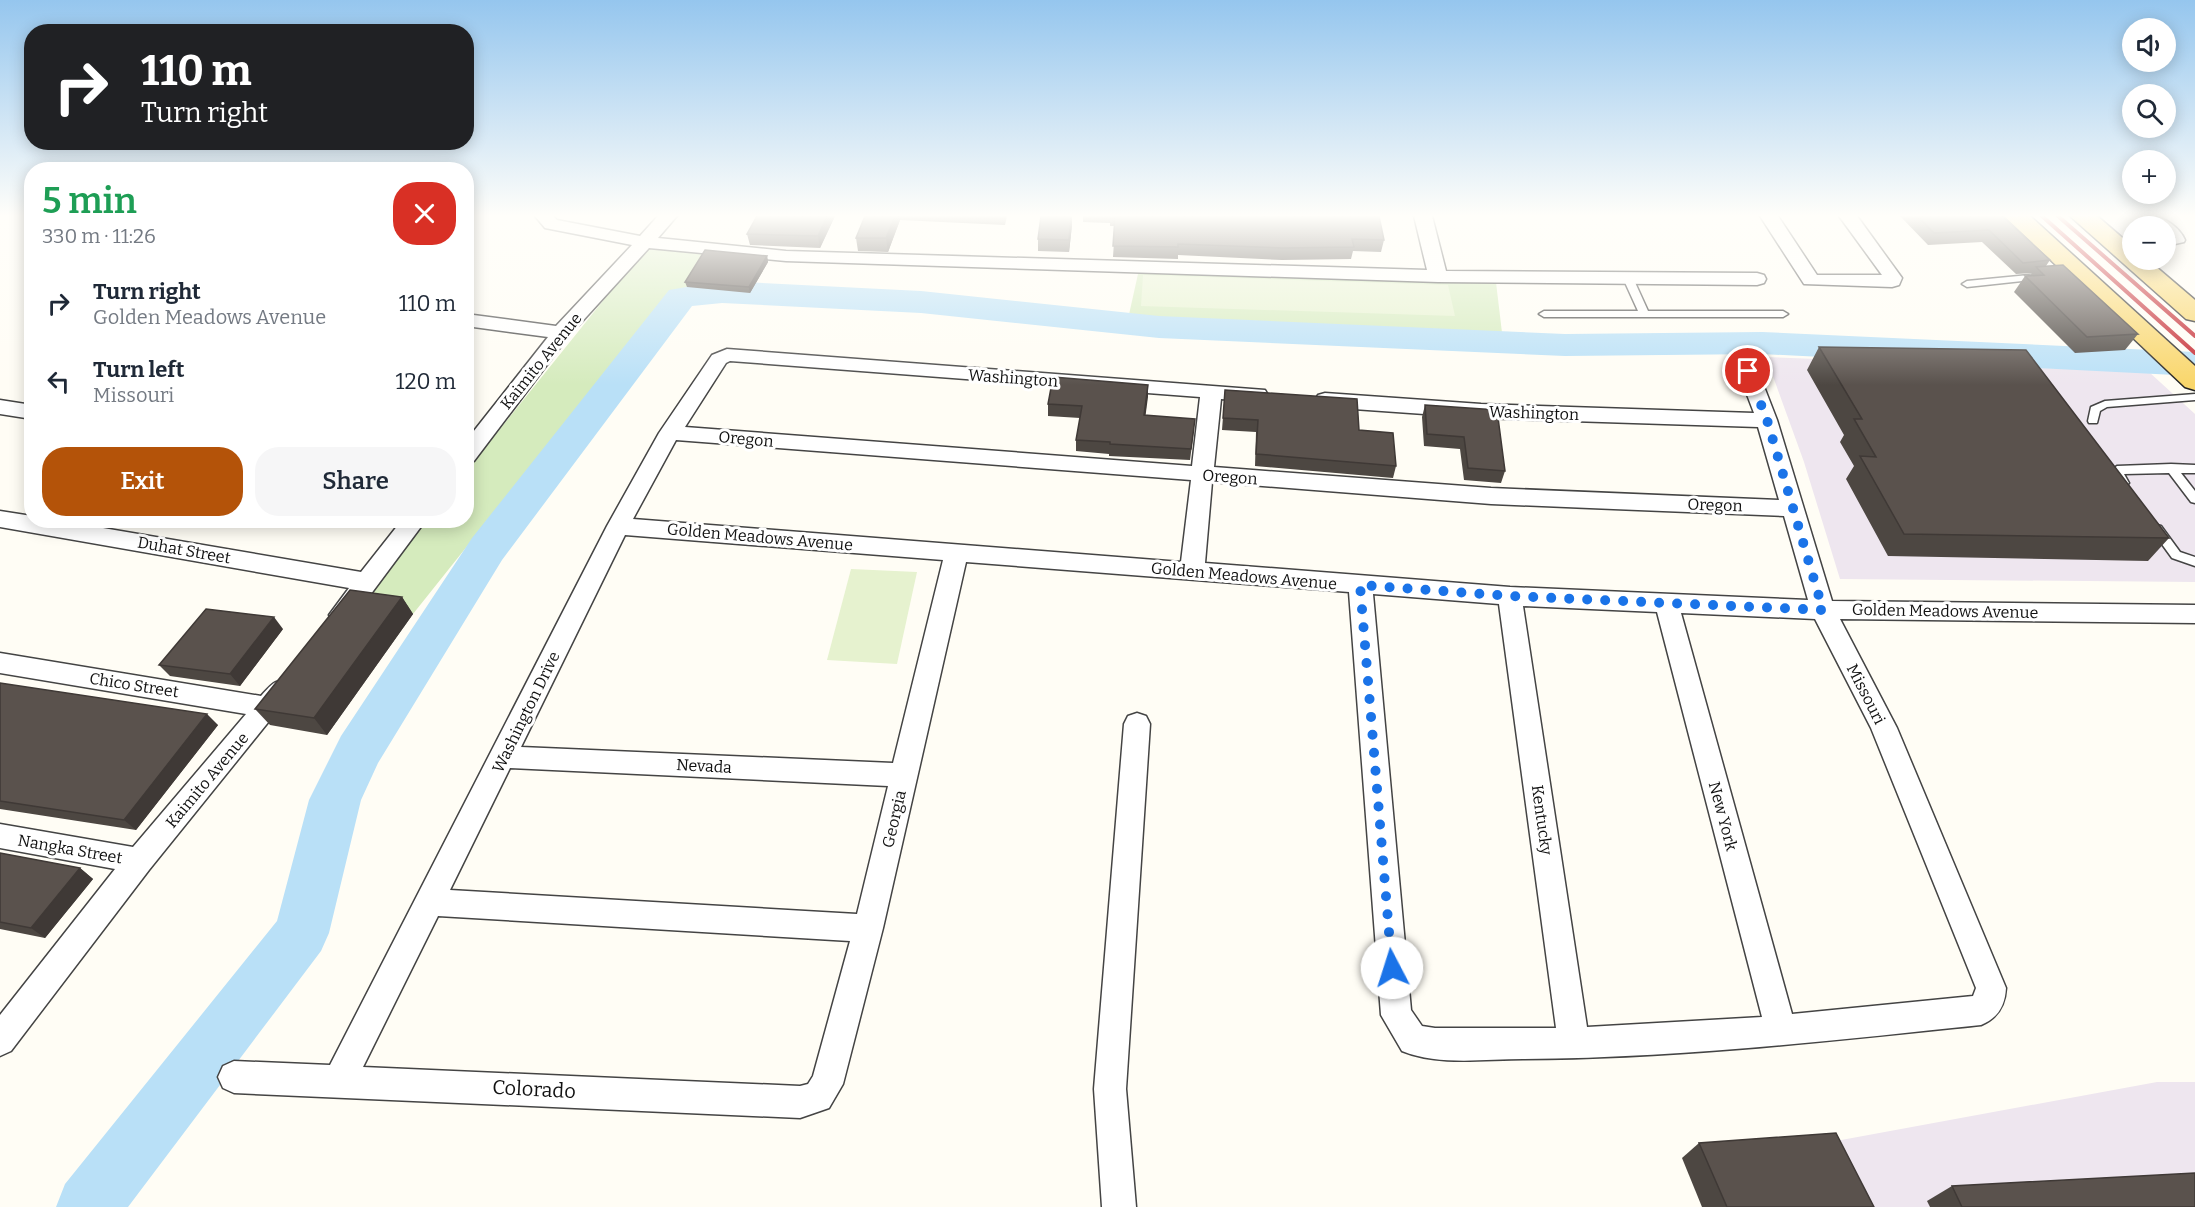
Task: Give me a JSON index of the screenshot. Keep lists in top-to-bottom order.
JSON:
{
  "streets": {
    "street": [
      "Kaimito Avenue",
      "Washington",
      "Oregon",
      "Golden Meadows Avenue",
      "Duhat Street",
      "Chico Street",
      "Missouri",
      "Washington Drive",
      "Nevada",
      "New York",
      "Georgia",
      "Kentucky",
      "Nangka Street",
      "Colorado"
    ]
  },
  "crossings": [
    ["Kaimito Avenue", "Chico Street"],
    ["Kaimito Avenue", "Nangka Street"],
    ["Washington", "Missouri"],
    ["Washington", "Washington Drive"],
    ["Oregon", "Missouri"],
    ["Oregon", "Washington Drive"],
    ["Golden Meadows Avenue", "Missouri"],
    ["Golden Meadows Avenue", "Washington Drive"],
    ["Golden Meadows Avenue", "New York"],
    ["Golden Meadows Avenue", "Georgia"],
    ["Golden Meadows Avenue", "Kentucky"],
    ["Missouri", "New York"],
    ["Washington Drive", "Nevada"],
    ["Washington Drive", "Colorado"],
    ["Nevada", "Georgia"],
    ["Georgia", "Colorado"]
  ],
  "page": {
    "map_buttons": ["+", "−"],
    "turn": ["110 m", "Turn right"],
    "heading": ["5 min", "330 m · 11:26"],
    "list": [
      {
        "name": "Turn right",
        "note": "Golden Meadows Avenue",
        "value": "110 m"
      },
      {
        "name": "Turn left",
        "note": "Missouri",
        "value": "120 m"
      }
    ],
    "buttons": ["Exit", "Share"]
  }
}
